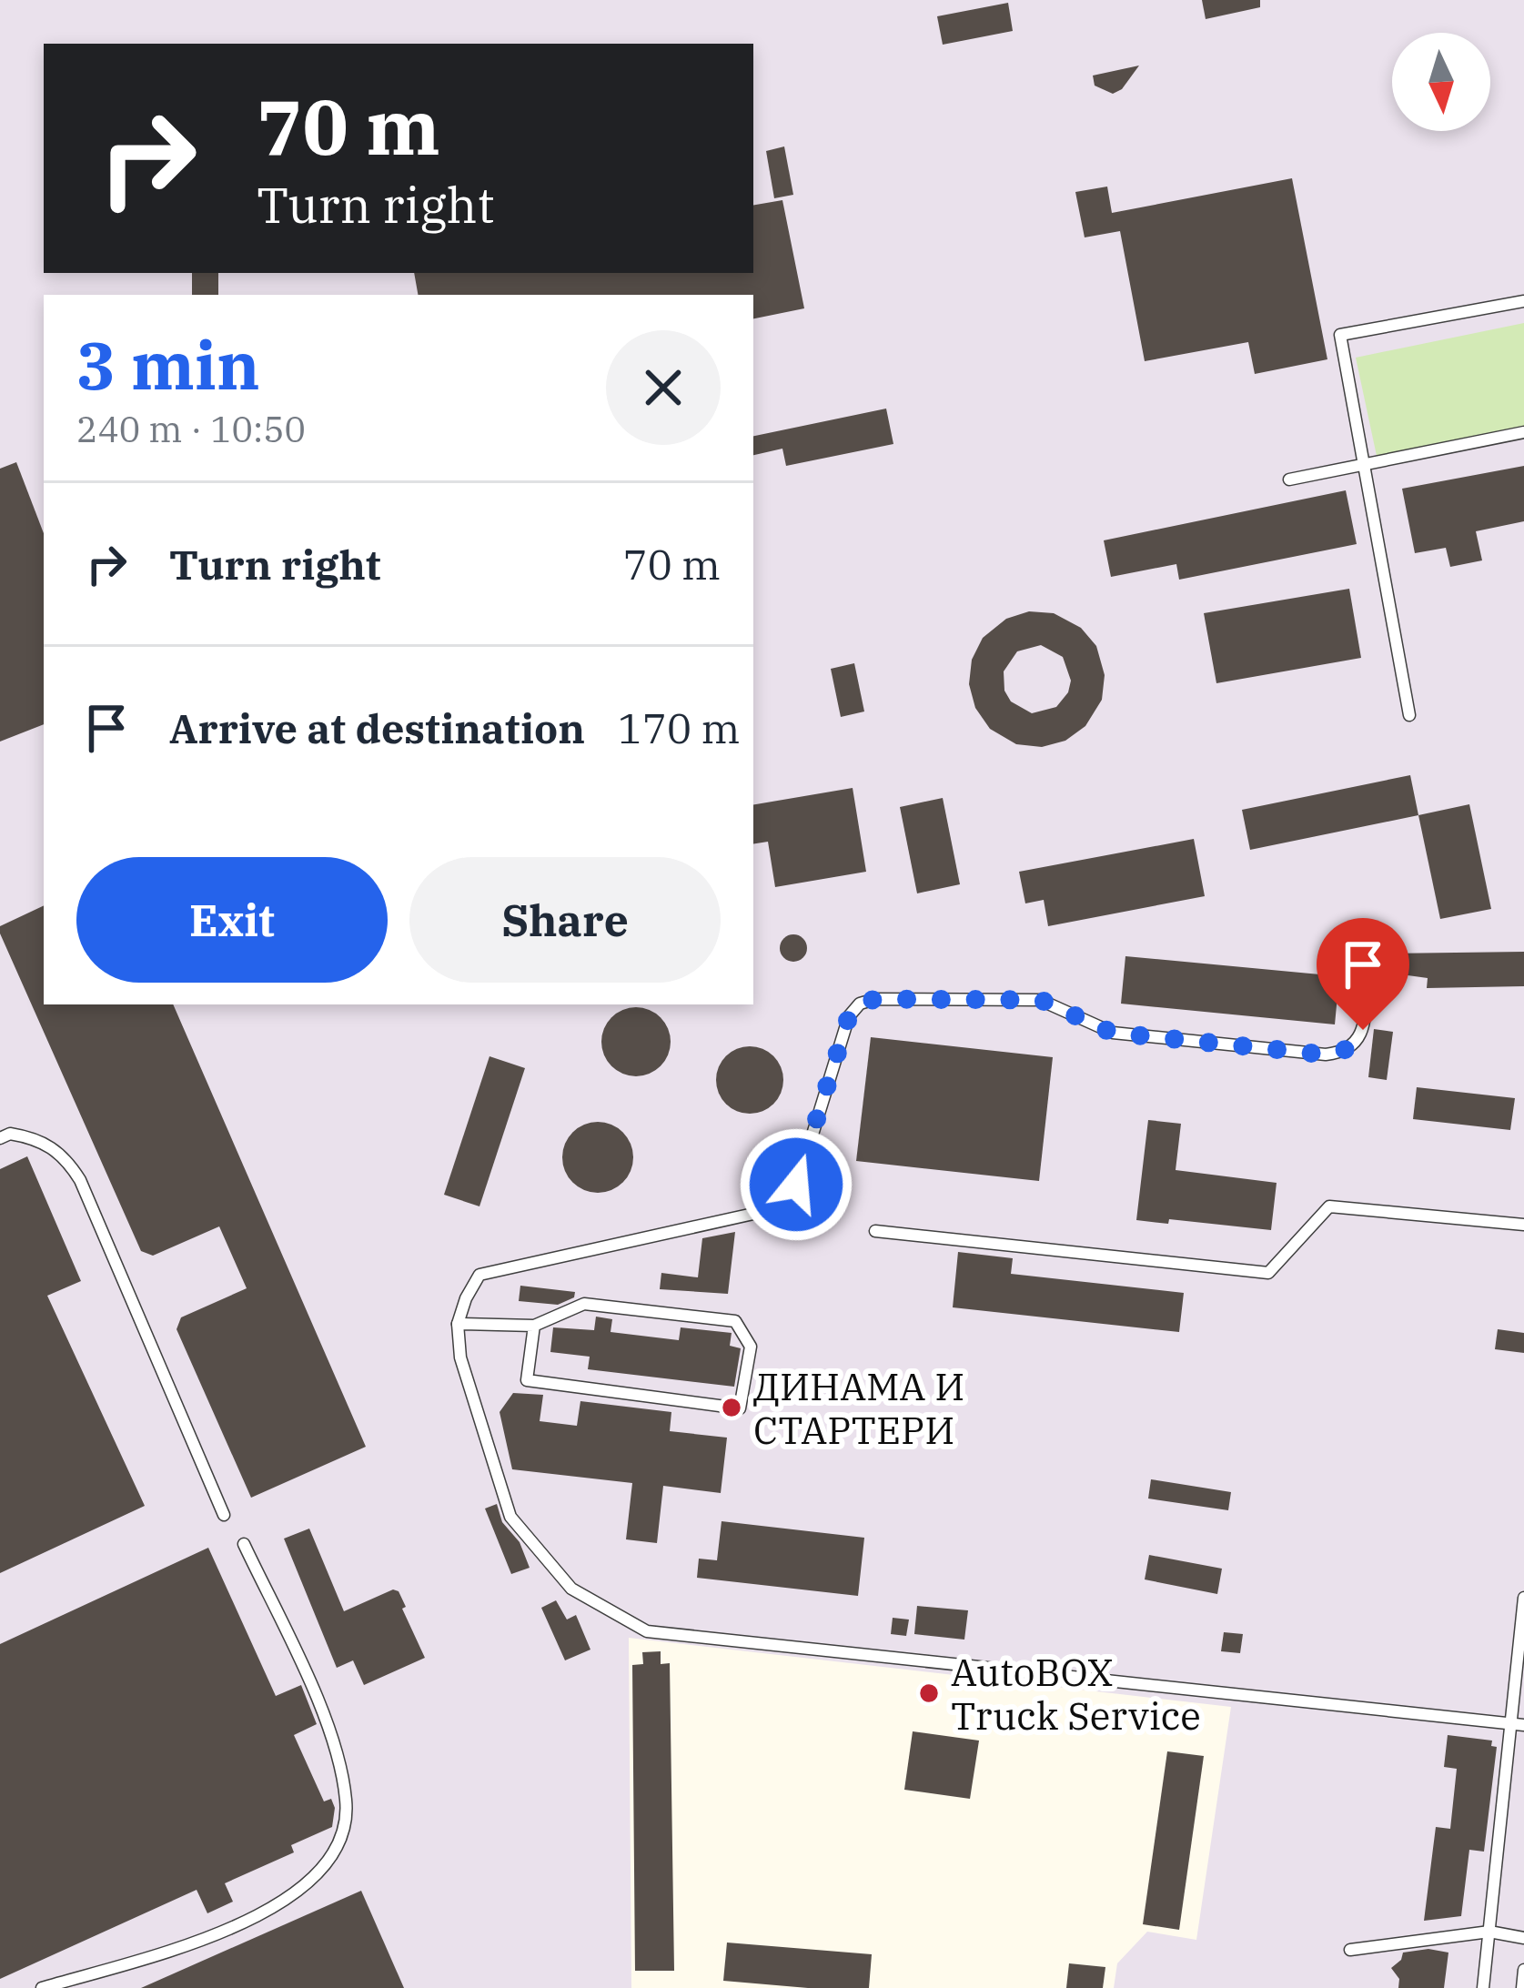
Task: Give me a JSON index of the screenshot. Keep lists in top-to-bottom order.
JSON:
{
  "places": ["ДИНАМА И СТАРТЕРИ", "AutoBOX Truck Service"],
  "north": "bottom",
  "page": {
    "turn": ["70 m", "Turn right"],
    "heading": ["3 min", "240 m · 10:50"],
    "list": [
      {
        "name": "Turn right",
        "value": "70 m"
      },
      {
        "name": "Arrive at destination",
        "value": "170 m"
      }
    ],
    "buttons": ["Exit", "Share"]
  }
}
